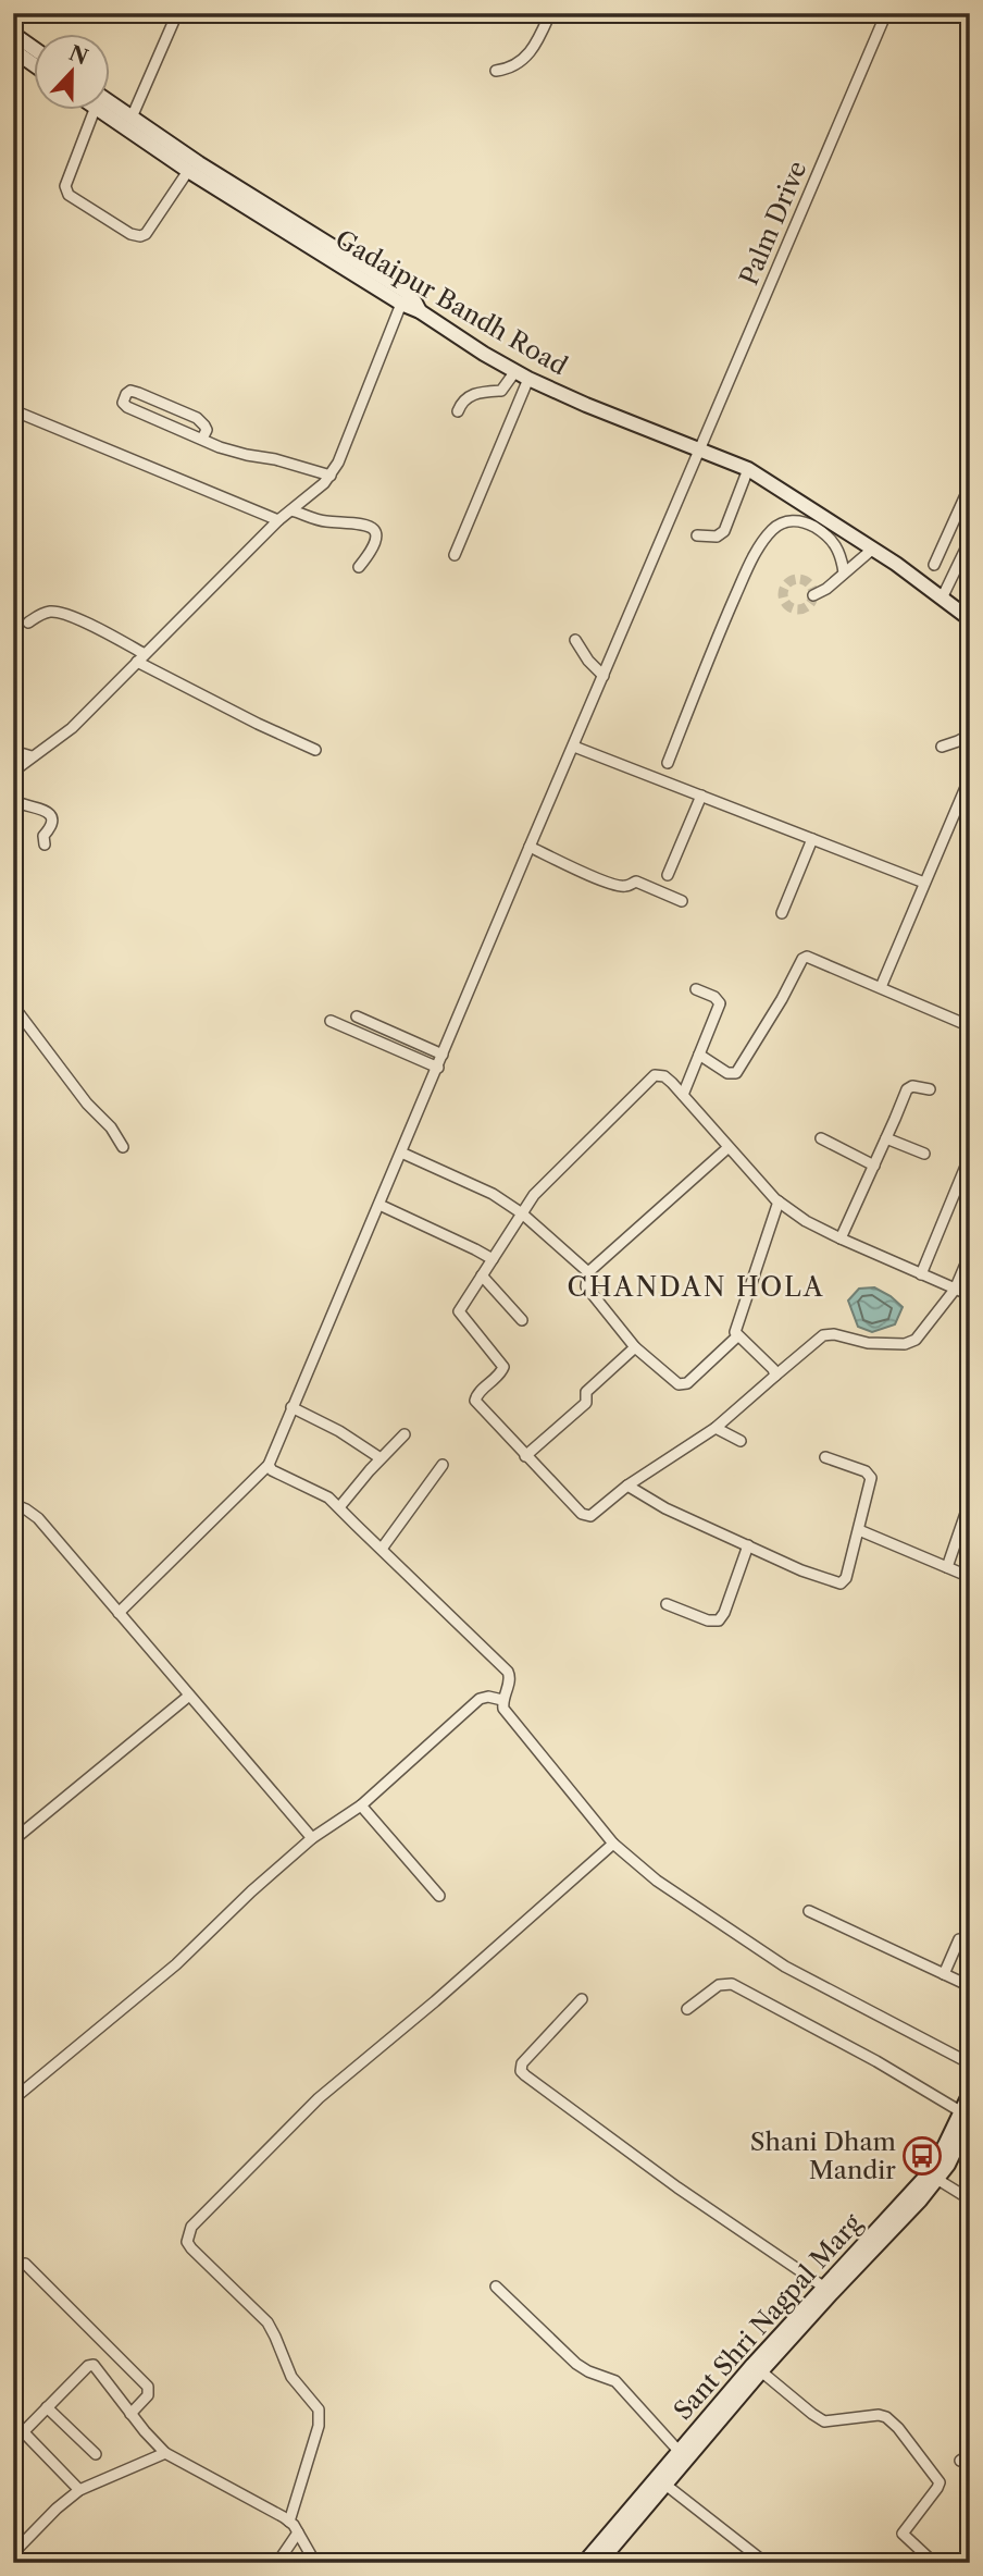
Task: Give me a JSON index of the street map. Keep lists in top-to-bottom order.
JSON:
{
  "streets": {
    "street": ["Palm Drive", "Gadaipur Bandh Road", "Sant Shri Nagpal Marg"]
  },
  "crossings": [
    ["Palm Drive", "Gadaipur Bandh Road"]
  ],
  "districts": ["CHANDAN HOLA"],
  "places": {
    "bus stop": ["Shani Dham Mandir"]
  },
  "north": "top"
}
